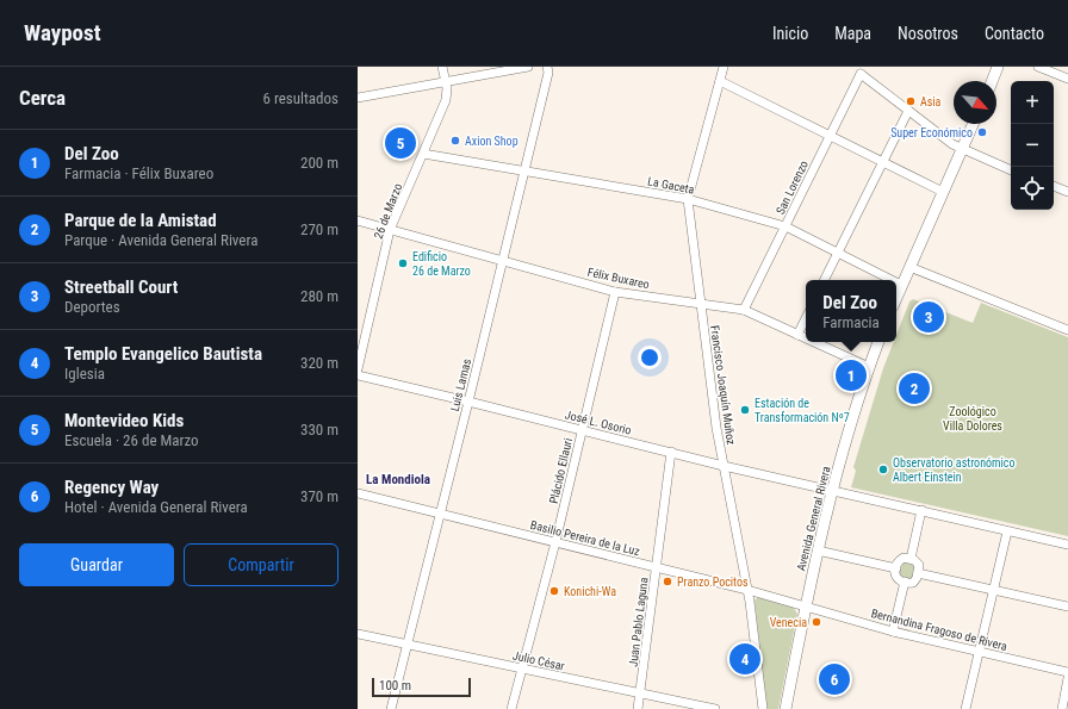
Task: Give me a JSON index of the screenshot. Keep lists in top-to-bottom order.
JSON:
{
  "streets": {
    "main road": ["Avenida General Rivera"],
    "street": [
      "La Gaceta",
      "San Lorenzo",
      "26 de Marzo",
      "Félix Buxareo",
      "Luis Lamas",
      "Francisco Joaquín Muñoz",
      "José L. Osorio",
      "Plácido Ellauri",
      "Basilio Pereira de la Luz",
      "Juan Pablo Laguna",
      "Bernandina Fragoso de Rivera",
      "Julio César"
    ]
  },
  "crossings": [
    ["La Gaceta", "San Lorenzo"],
    ["La Gaceta", "26 de Marzo"],
    ["La Gaceta", "Luis Lamas"],
    ["La Gaceta", "Francisco Joaquín Muñoz"],
    ["San Lorenzo", "Félix Buxareo"],
    ["26 de Marzo", "Félix Buxareo"],
    ["Félix Buxareo", "Luis Lamas"],
    ["Félix Buxareo", "Francisco Joaquín Muñoz"],
    ["Félix Buxareo", "Plácido Ellauri"],
    ["Félix Buxareo", "Avenida General Rivera"],
    ["Luis Lamas", "José L. Osorio"],
    ["Luis Lamas", "Basilio Pereira de la Luz"],
    ["Luis Lamas", "Julio César"],
    ["Francisco Joaquín Muñoz", "José L. Osorio"],
    ["Francisco Joaquín Muñoz", "Basilio Pereira de la Luz"],
    ["José L. Osorio", "Plácido Ellauri"],
    ["José L. Osorio", "Avenida General Rivera"],
    ["José L. Osorio", "Juan Pablo Laguna"],
    ["Plácido Ellauri", "Basilio Pereira de la Luz"],
    ["Plácido Ellauri", "Julio César"],
    ["Avenida General Rivera", "Basilio Pereira de la Luz"],
    ["Avenida General Rivera", "Bernandina Fragoso de Rivera"],
    ["Basilio Pereira de la Luz", "Juan Pablo Laguna"],
    ["Basilio Pereira de la Luz", "Bernandina Fragoso de Rivera"],
    ["Juan Pablo Laguna", "Julio César"]
  ],
  "districts": ["La Mondiola"],
  "parks": ["Zoológico Villa Dolores"],
  "places": [
    "Asia",
    "Super Económico",
    "Axion Shop",
    "Edificio 26 de Marzo",
    "Estación de Transformación Nº7",
    "Observatorio astronómico Albert Einstein",
    "Pranzo Pocitos",
    "Konichi-Wa",
    "Venecia"
  ],
  "scale_bar": "100 m",
  "north": "bottom right",
  "page": {
    "header": "Waypost",
    "nav": [
      "Inicio",
      "Mapa",
      "Nosotros",
      "Contacto"
    ],
    "heading": ["Cerca", "6 resultados"],
    "map_buttons": ["+", "−"],
    "pins": [
      "5",
      "3",
      "1",
      "2",
      "4",
      "6"
    ],
    "list": [
      {
        "mark": "1",
        "name": "Del Zoo",
        "note": "Farmacia · Félix Buxareo",
        "value": "200 m"
      },
      {
        "mark": "2",
        "name": "Parque de la Amistad",
        "note": "Parque · Avenida General Rivera",
        "value": "270 m"
      },
      {
        "mark": "3",
        "name": "Streetball Court",
        "note": "Deportes",
        "value": "280 m"
      },
      {
        "mark": "4",
        "name": "Templo Evangelico Bautista",
        "note": "Iglesia",
        "value": "320 m"
      },
      {
        "mark": "5",
        "name": "Montevideo Kids",
        "note": "Escuela · 26 de Marzo",
        "value": "330 m"
      },
      {
        "mark": "6",
        "name": "Regency Way",
        "note": "Hotel · Avenida General Rivera",
        "value": "370 m"
      }
    ],
    "popup": ["Del Zoo", "Farmacia"],
    "buttons": ["Guardar", "Compartir"],
    "scale": "100 m"
  }
}
